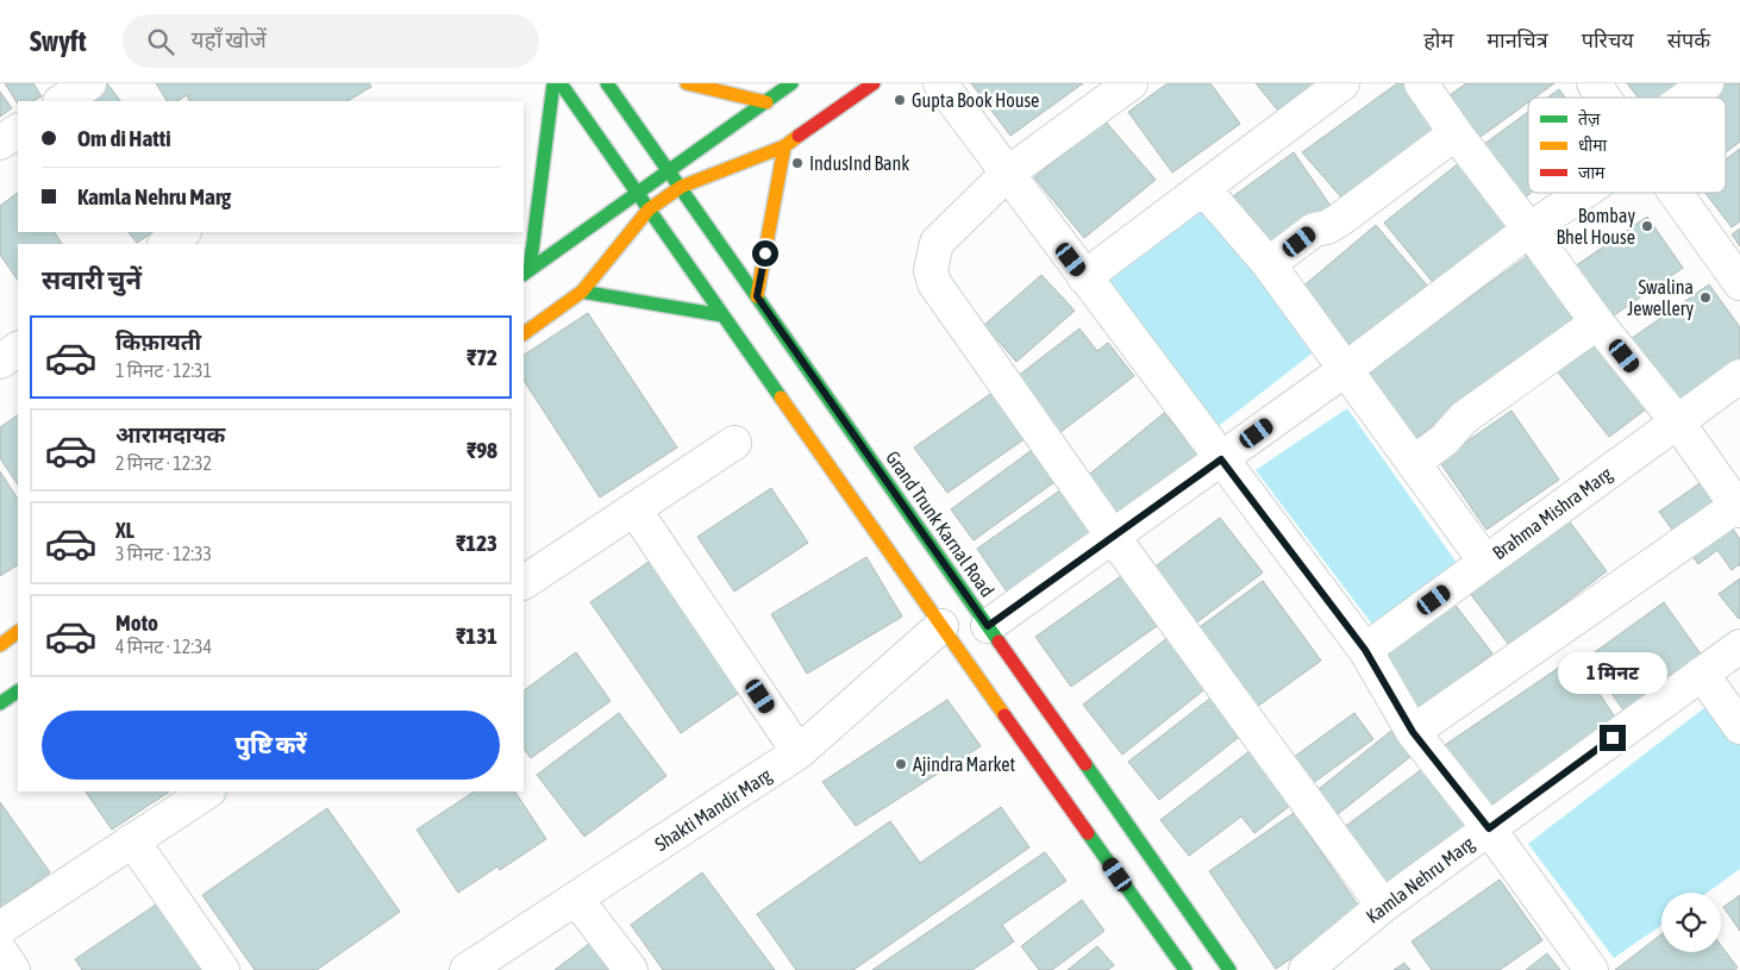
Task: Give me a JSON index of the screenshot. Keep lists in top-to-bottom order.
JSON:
{
  "streets": {
    "main road": ["Grand Trunk Karnal Road"],
    "street": ["Brahma Mishra Marg", "Shakti Mandir Marg", "Kamla Nehru Marg"]
  },
  "places": [
    "Gupta Book House",
    "IndusInd Bank",
    "Bombay Bhel House",
    "Swalina Jewellery",
    "Ajindra Market"
  ],
  "legend": ["तेज़", "धीमा", "जाम"],
  "page": {
    "header": "Swyft",
    "search": "यहाँ खोजें",
    "nav": [
      "होम",
      "मानचित्र",
      "परिचय",
      "संपर्क"
    ],
    "banner": ["Om di Hatti", "Kamla Nehru Marg"],
    "heading": "सवारी चुनें",
    "list": [
      {
        "name": "किफ़ायती",
        "note": "1 मिनट · 12:31",
        "value": "₹72"
      },
      {
        "name": "आरामदायक",
        "note": "2 मिनट · 12:32",
        "value": "₹98"
      },
      {
        "name": "XL",
        "note": "3 मिनट · 12:33",
        "value": "₹123"
      },
      {
        "name": "Moto",
        "note": "4 मिनट · 12:34",
        "value": "₹131"
      }
    ],
    "bubble": "1 मिनट",
    "buttons": "पुष्टि करें"
  }
}
